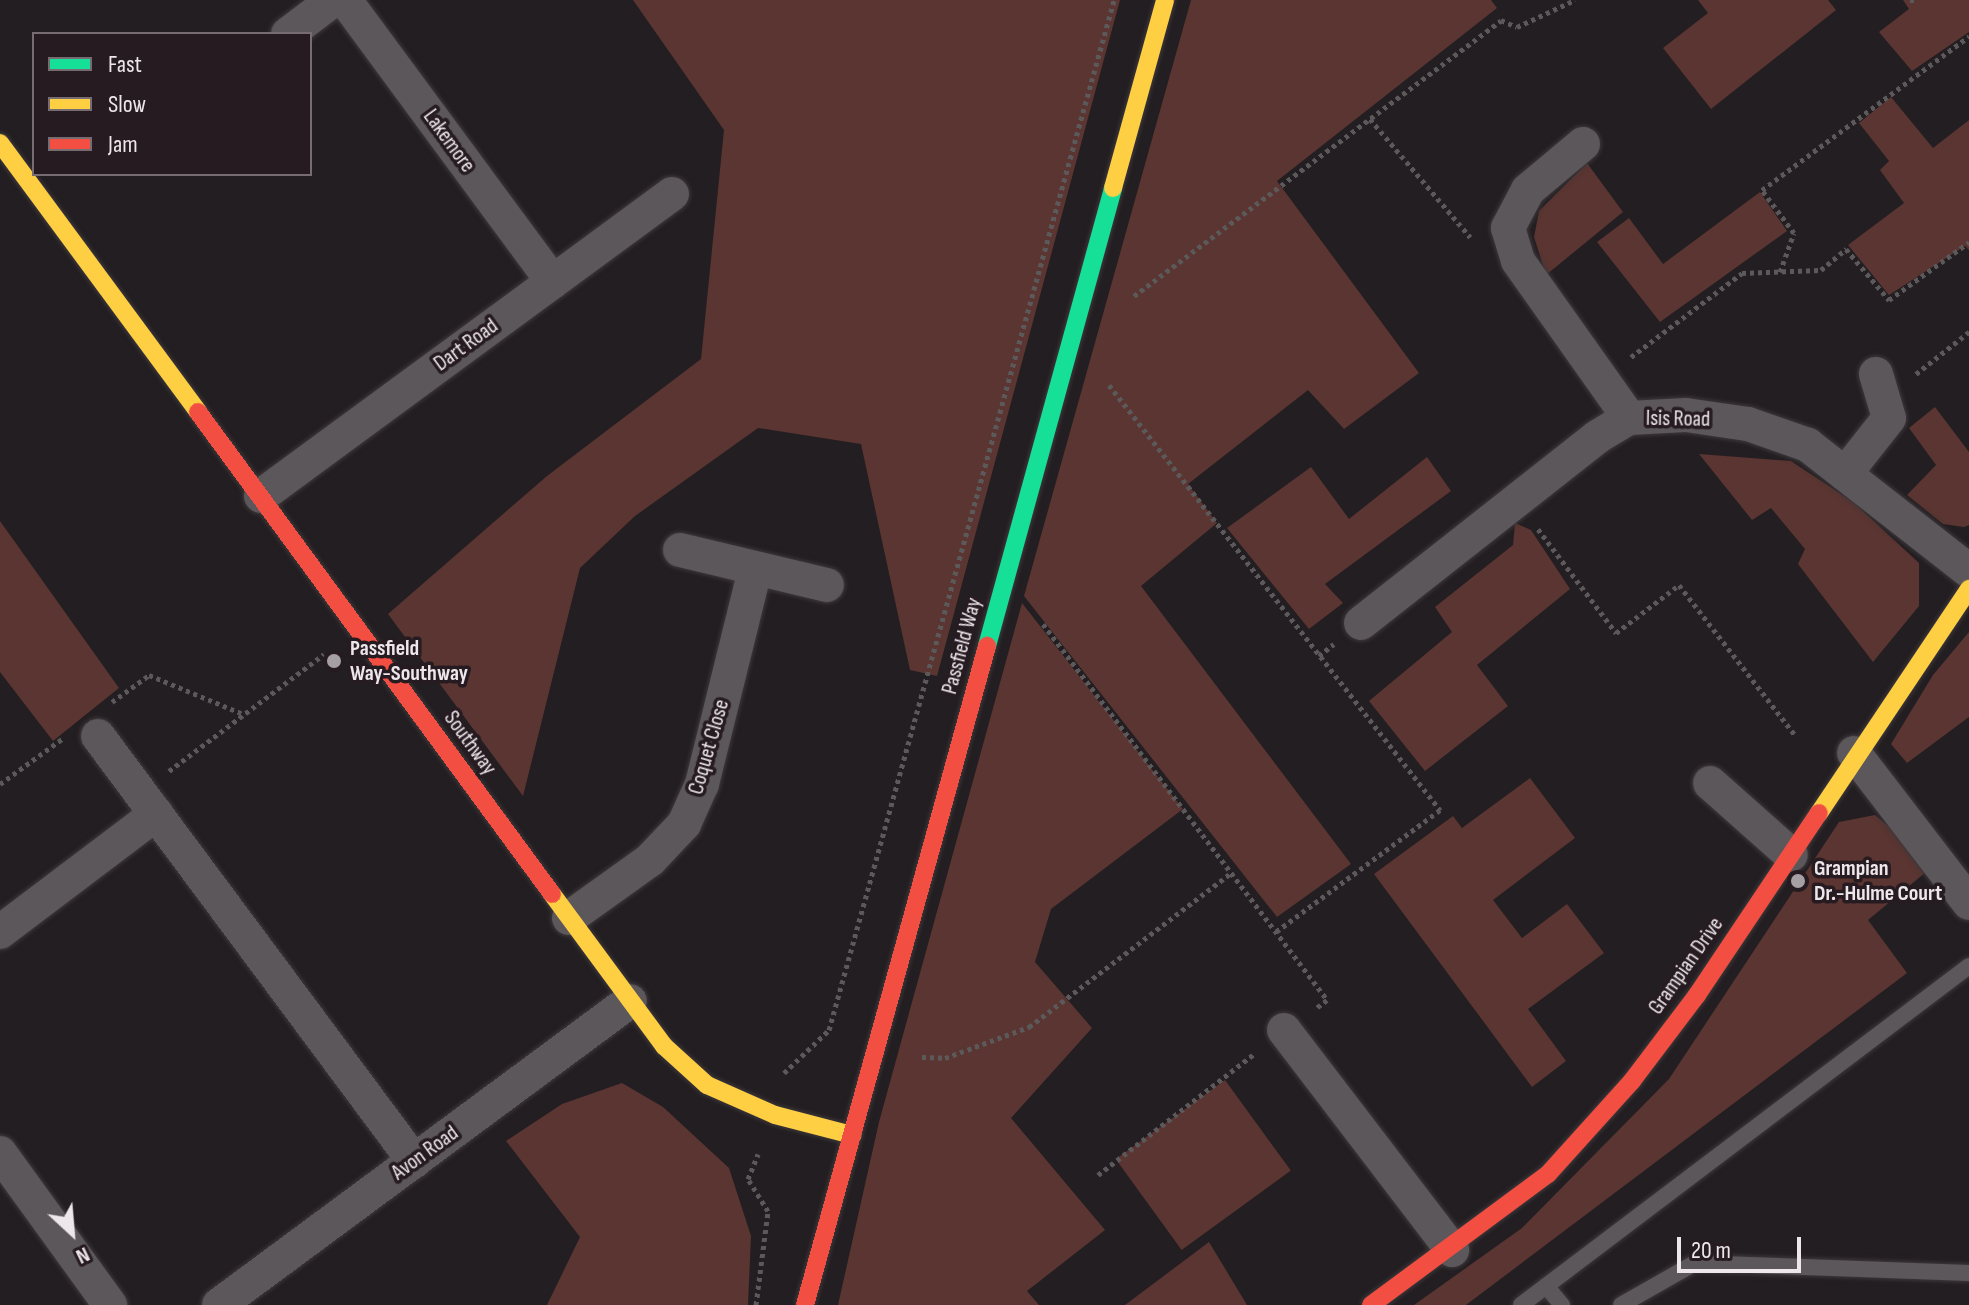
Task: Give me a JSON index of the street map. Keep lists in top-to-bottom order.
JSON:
{
  "streets": {
    "street": [
      "Lakemore",
      "Dart Road",
      "Isis Road",
      "Passfield Way",
      "Southway",
      "Coquet Close",
      "Grampian Drive",
      "Avon Road"
    ]
  },
  "crossings": [
    ["Lakemore", "Dart Road"],
    ["Dart Road", "Southway"],
    ["Passfield Way", "Southway"],
    ["Southway", "Coquet Close"],
    ["Southway", "Avon Road"]
  ],
  "places": ["Passfield Way-Southway", "Grampian Dr.-Hulme Court"],
  "legend": ["Fast", "Slow", "Jam"],
  "scale_bar": "20 m",
  "north": "bottom right"
}
